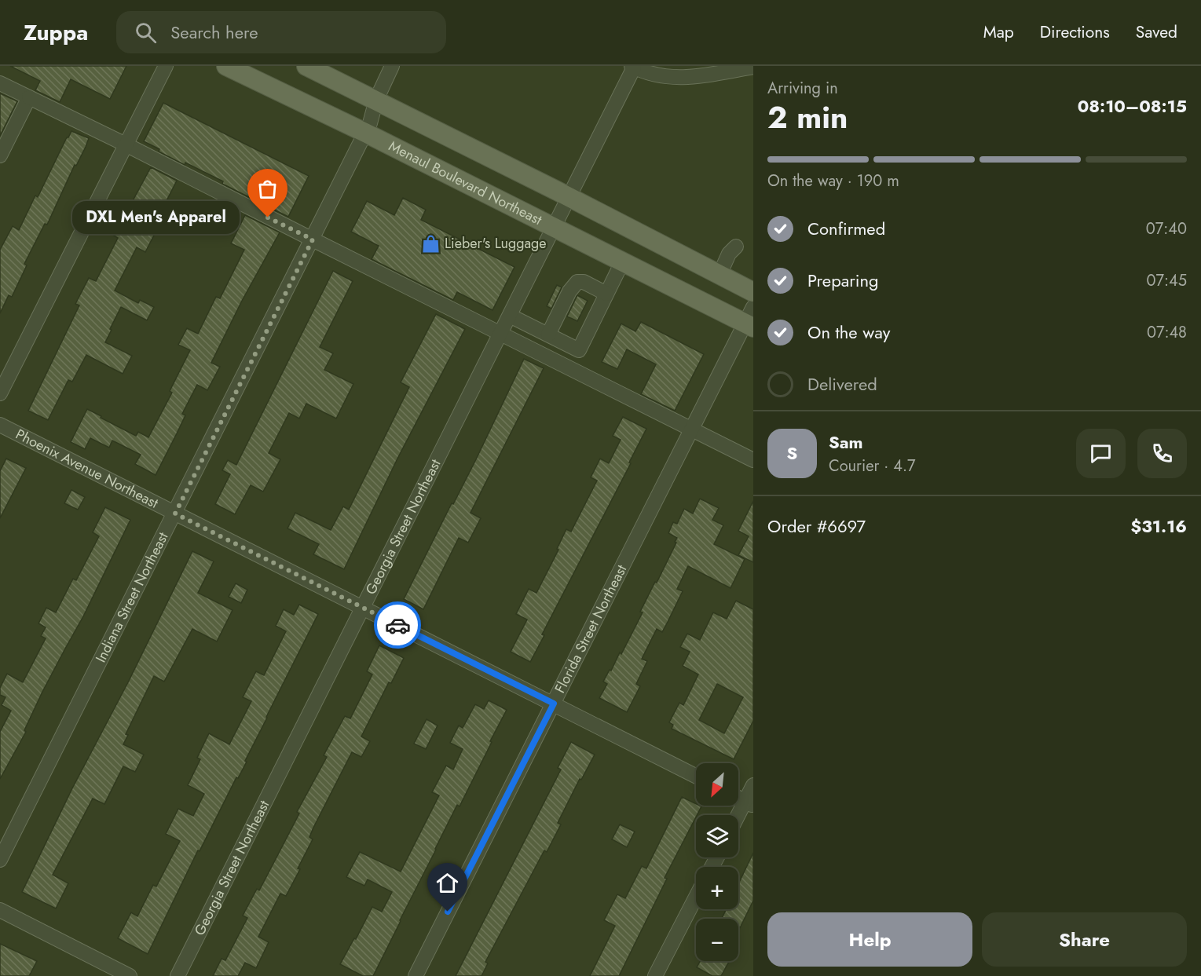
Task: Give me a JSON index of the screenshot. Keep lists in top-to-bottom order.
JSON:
{
  "streets": {
    "main road": ["Menaul Boulevard Northeast"],
    "street": [
      "Phoenix Avenue Northeast",
      "Georgia Street Northeast",
      "Indiana Street Northeast",
      "Florida Street Northeast"
    ]
  },
  "crossings": [
    ["Menaul Boulevard Northeast", "Georgia Street Northeast"],
    ["Menaul Boulevard Northeast", "Indiana Street Northeast"],
    ["Menaul Boulevard Northeast", "Florida Street Northeast"],
    ["Phoenix Avenue Northeast", "Georgia Street Northeast"],
    ["Phoenix Avenue Northeast", "Indiana Street Northeast"],
    ["Phoenix Avenue Northeast", "Florida Street Northeast"]
  ],
  "places": {
    "other": ["DXL Men's Apparel"],
    "shop": ["Lieber's Luggage"]
  },
  "north": "bottom left",
  "page": {
    "header": "Zuppa",
    "search": "Search here",
    "nav": ["Map", "Directions", "Saved"],
    "heading": ["2 min", "Arriving in", "08:10–08:15"],
    "panel": [
      "Sam",
      "Courier · 4.7",
      "Order #6697",
      "$31.16"
    ],
    "bar": "On the way · 190 m",
    "bubble": "DXL Men's Apparel",
    "list": [
      ["Confirmed", "07:40"],
      ["Preparing", "07:45"],
      ["On the way", "07:48"],
      "Delivered"
    ],
    "round": "S",
    "map_buttons": ["+", "−"],
    "buttons": ["Help", "Share"]
  }
}
